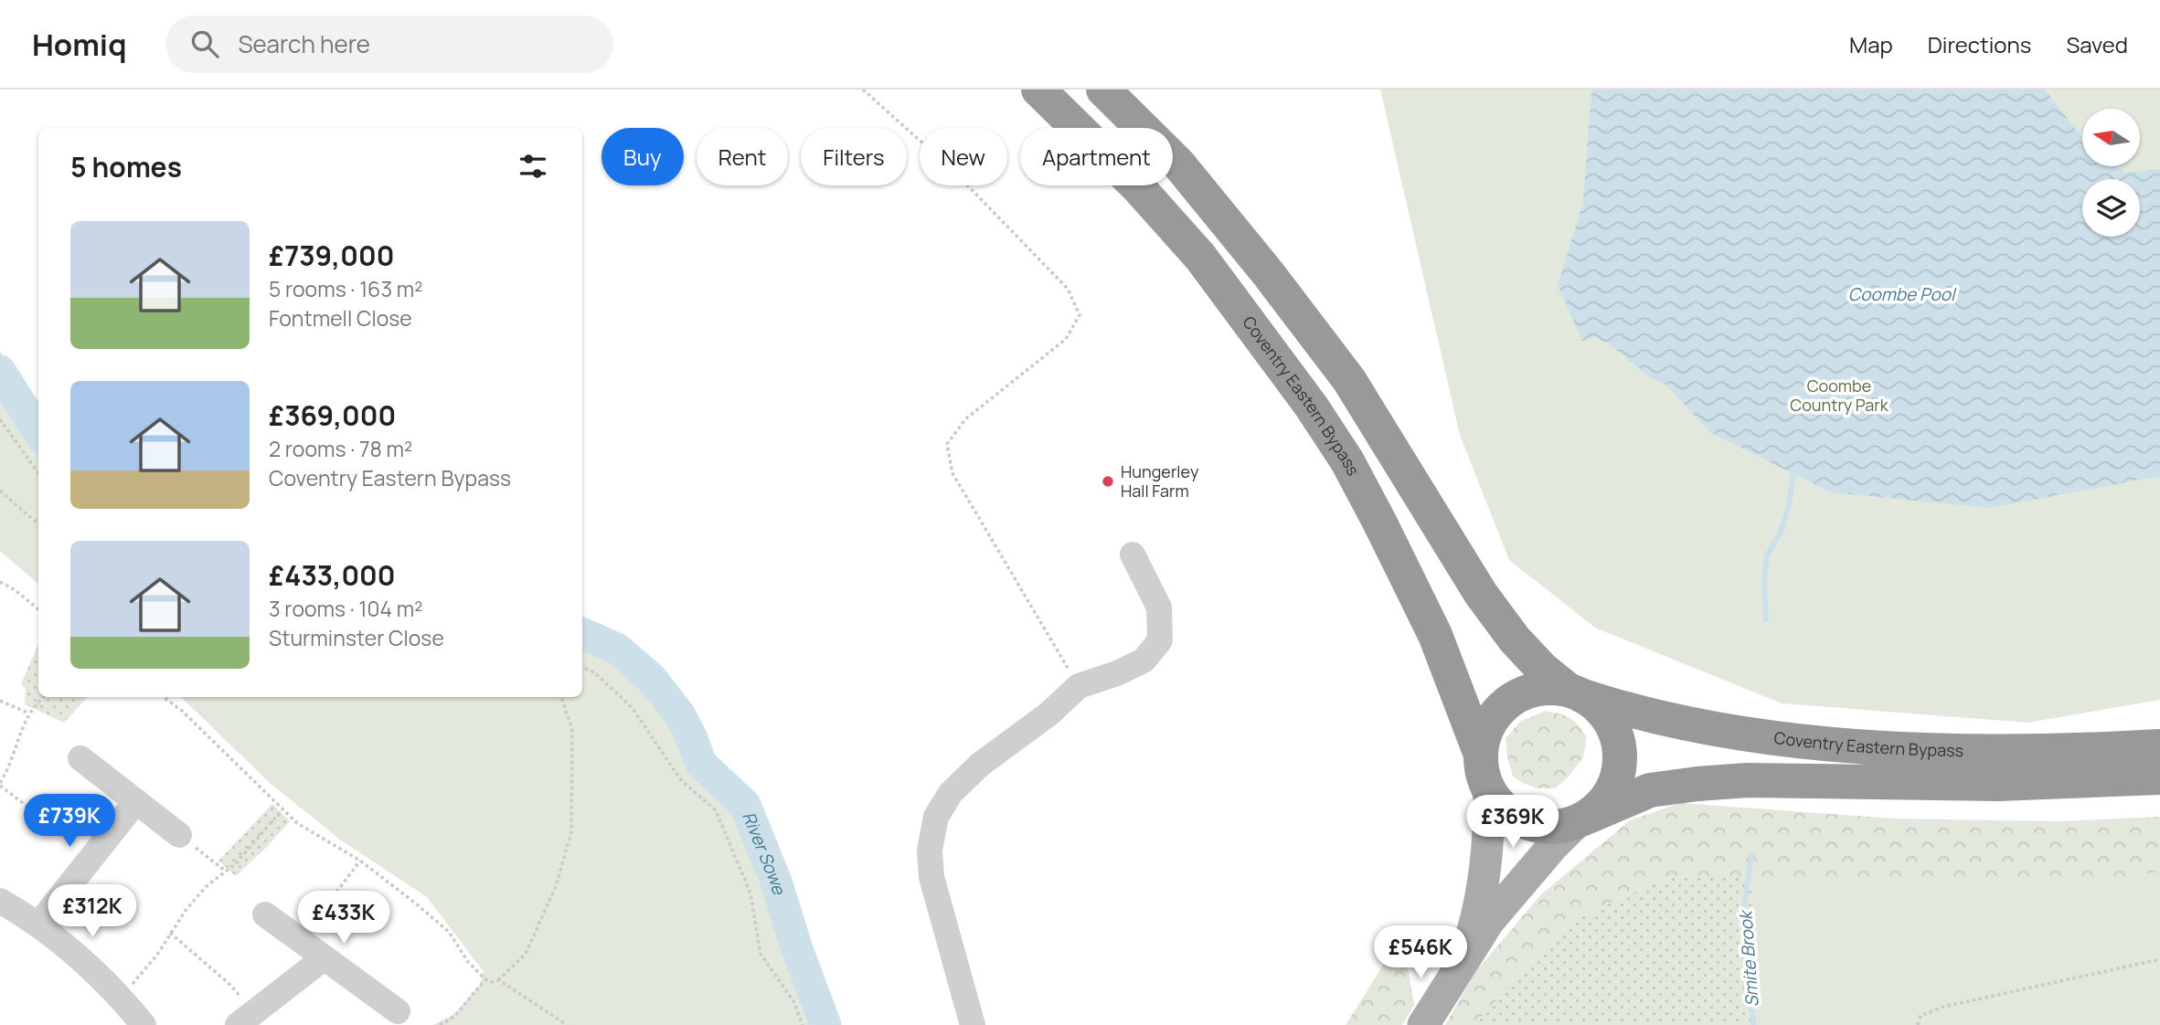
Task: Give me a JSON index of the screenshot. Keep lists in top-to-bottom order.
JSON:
{
  "streets": {
    "highway": ["Coventry Eastern Bypass"]
  },
  "water": ["Coombe Pool", "River Sowe", "Smite Brook"],
  "parks": ["Coombe Country Park"],
  "places": ["Hungerley Hall Farm"],
  "north": "left",
  "page": {
    "header": "Homiq",
    "search": "Search here",
    "nav": ["Map", "Directions", "Saved"],
    "chip": [
      "Buy",
      "Rent",
      "Filters",
      "New",
      "Apartment"
    ],
    "heading": "5 homes",
    "list": [
      {
        "name": "£739,000",
        "note": "5 rooms · 163 m² · Fontmell Close"
      },
      {
        "name": "£369,000",
        "note": "2 rooms · 78 m² · Coventry Eastern Bypass"
      },
      {
        "name": "£433,000",
        "note": "3 rooms · 104 m² · Sturminster Close"
      }
    ],
    "price": [
      "£739K",
      "£369K",
      "£312K",
      "£433K",
      "£546K"
    ]
  }
}
